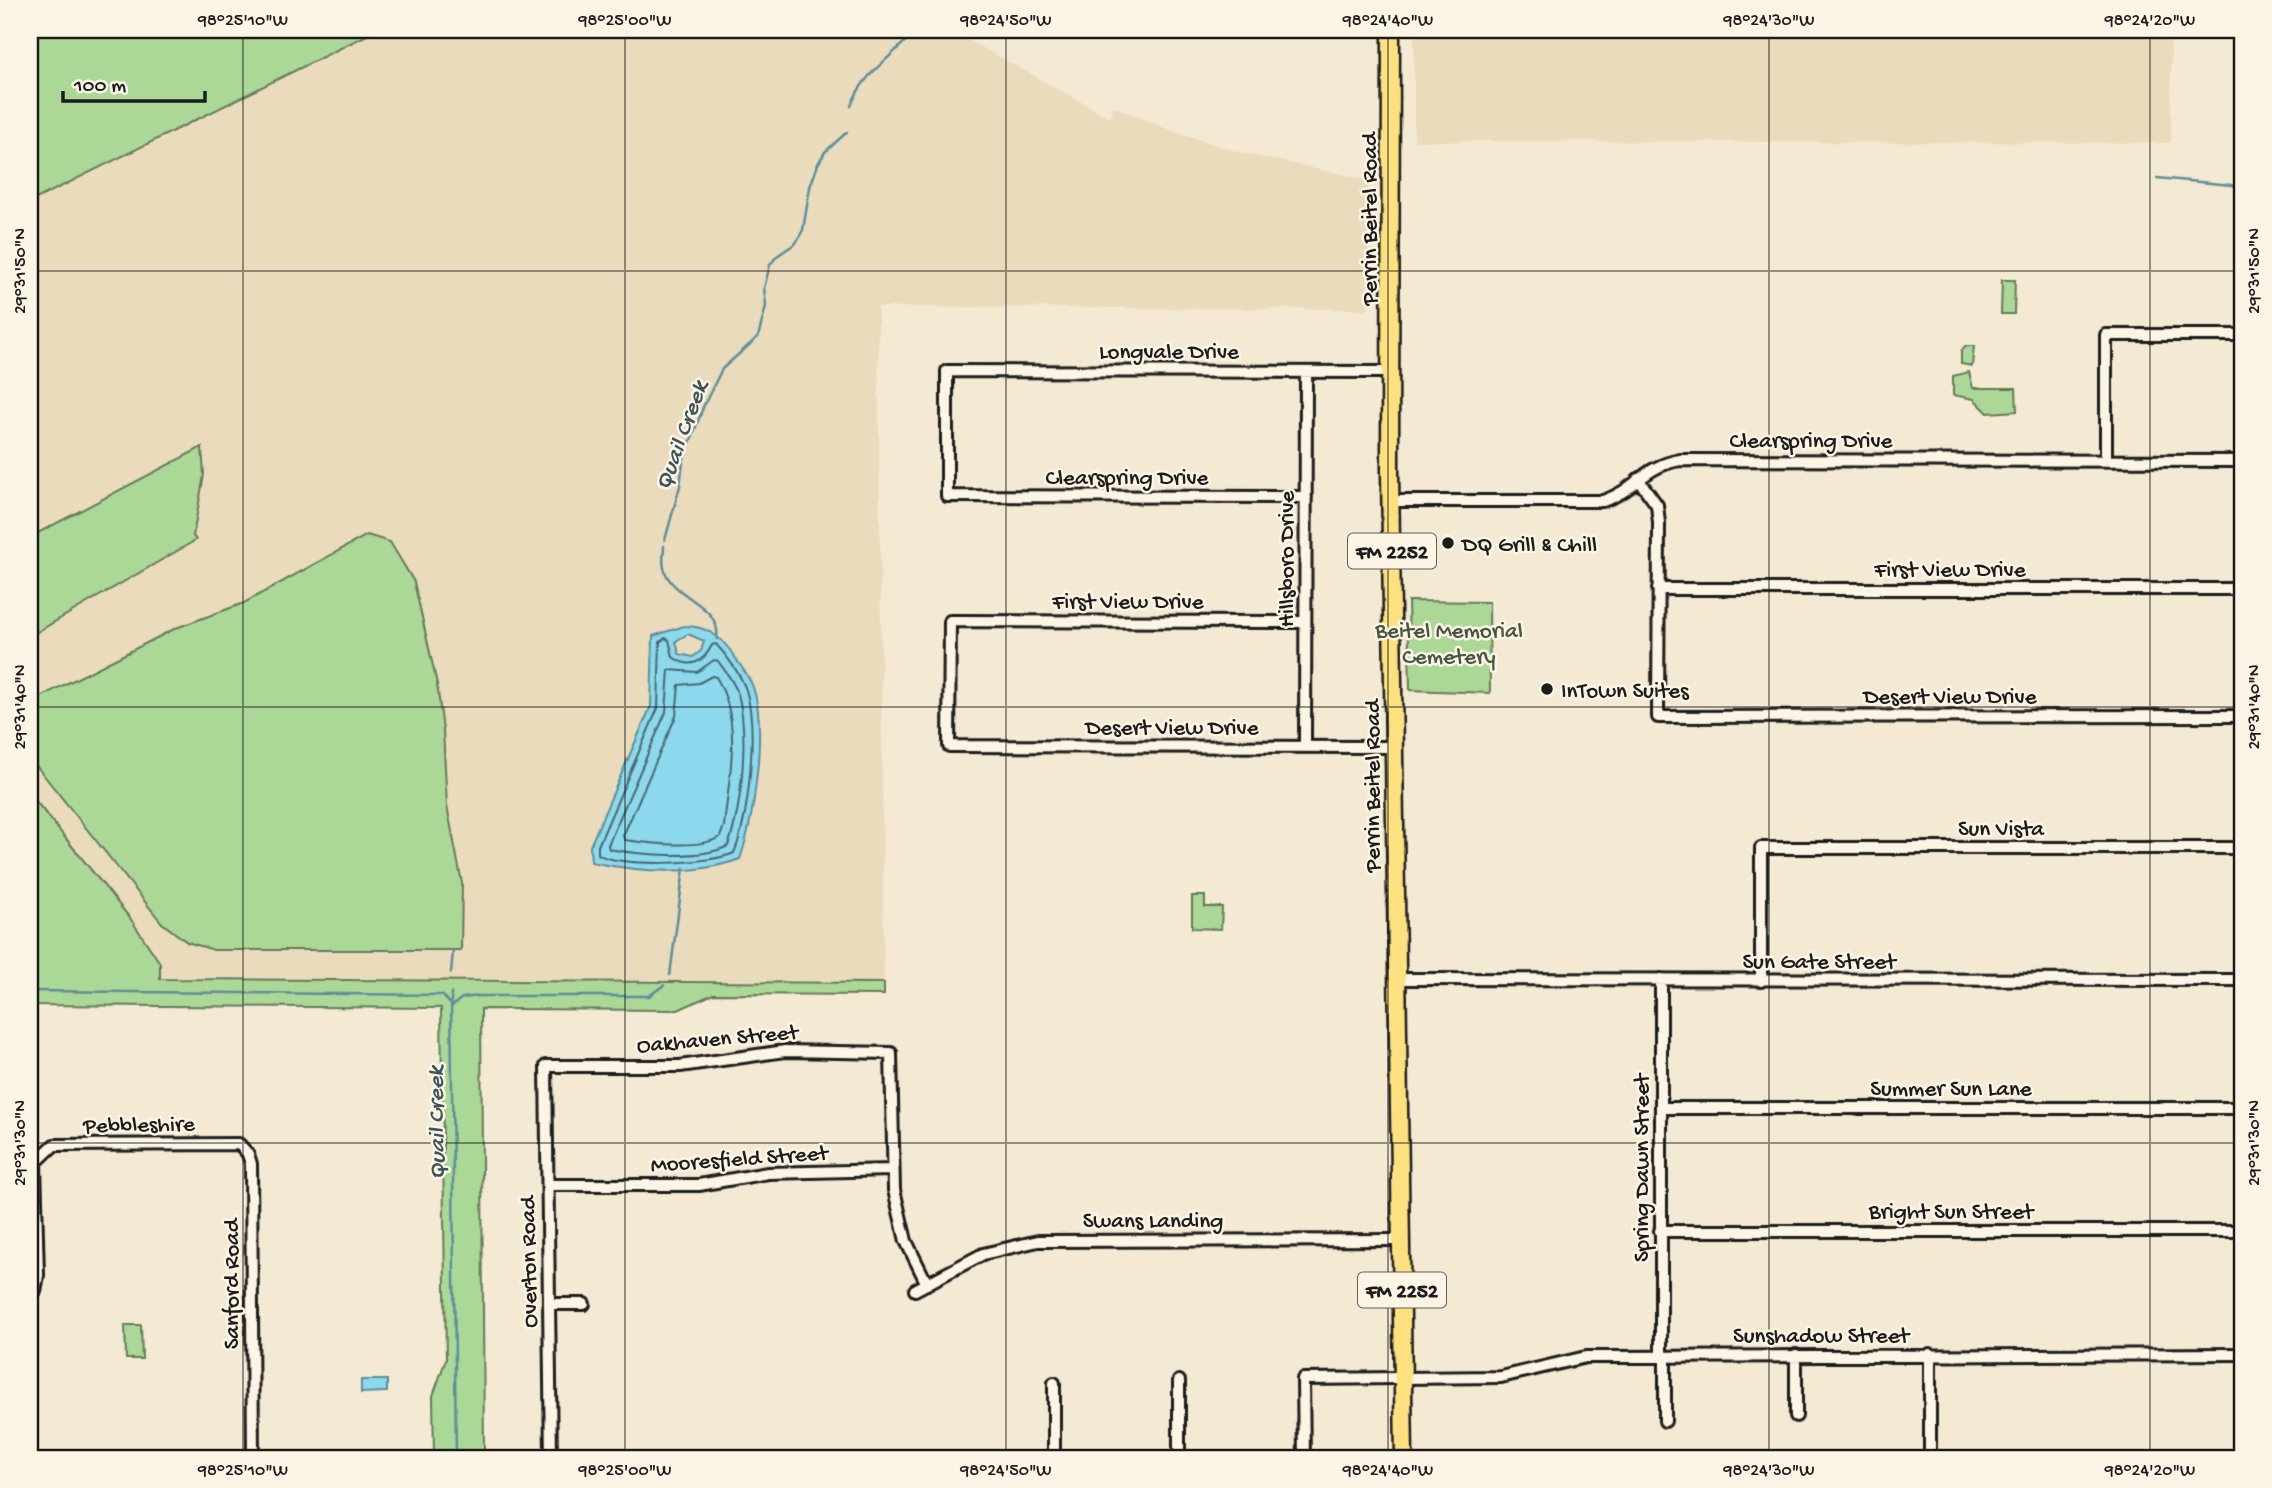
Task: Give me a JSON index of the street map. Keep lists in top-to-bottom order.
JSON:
{
  "streets": {
    "main road": ["Perrin Beitel Road", "FM 2252"],
    "street": [
      "Longvale Drive",
      "Clearspring Drive",
      "Hillsboro Drive",
      "First View Drive",
      "Desert View Drive",
      "Sun Vista",
      "Sun Gate Street",
      "Oakhaven Street",
      "Summer Sun Lane",
      "Pebbleshire",
      "Mooresfield Street",
      "Spring Dawn Street",
      "Bright Sun Street",
      "Swans Landing",
      "Overton Road",
      "Sanford Road",
      "Sunshadow Street"
    ]
  },
  "crossings": [
    ["Perrin Beitel Road", "Longvale Drive"],
    ["Perrin Beitel Road", "Clearspring Drive"],
    ["Perrin Beitel Road", "Desert View Drive"],
    ["Perrin Beitel Road", "Sun Gate Street"],
    ["Perrin Beitel Road", "Swans Landing"],
    ["Perrin Beitel Road", "Sunshadow Street"],
    ["Longvale Drive", "Clearspring Drive"],
    ["Longvale Drive", "Hillsboro Drive"],
    ["Clearspring Drive", "Hillsboro Drive"],
    ["Hillsboro Drive", "First View Drive"],
    ["Hillsboro Drive", "Desert View Drive"],
    ["First View Drive", "Desert View Drive"],
    ["Sun Vista", "Sun Gate Street"],
    ["Sun Gate Street", "Spring Dawn Street"],
    ["Oakhaven Street", "Mooresfield Street"],
    ["Oakhaven Street", "Overton Road"],
    ["Summer Sun Lane", "Spring Dawn Street"],
    ["Pebbleshire", "Sanford Road"],
    ["Mooresfield Street", "Overton Road"],
    ["Spring Dawn Street", "Bright Sun Street"],
    ["Spring Dawn Street", "Sunshadow Street"]
  ],
  "water": ["Quail Creek"],
  "parks": ["Beitel Memorial Cemetery"],
  "places": ["DQ Grill & Chill", "InTown Suites"],
  "scale_bar": "100 m",
  "coordinates": [
    "98°25'10\"W",
    "98°25'00\"W",
    "98°24'50\"W",
    "98°24'40\"W",
    "98°24'30\"W",
    "98°24'20\"W",
    "29°31'50\"N",
    "29°31'40\"N",
    "29°31'30\"N"
  ]
}
